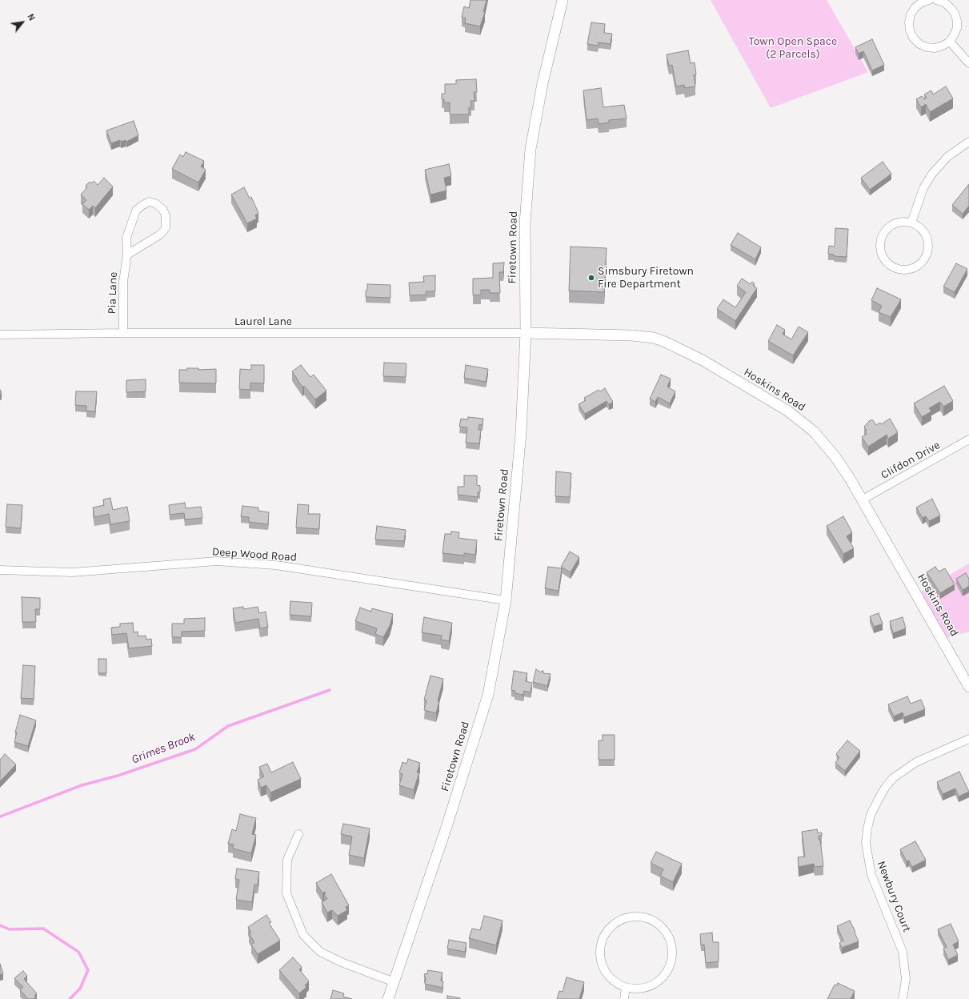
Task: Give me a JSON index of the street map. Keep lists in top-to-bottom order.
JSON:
{
  "streets": {
    "street": [
      "Firetown Road",
      "Pia Lane",
      "Laurel Lane",
      "Hoskins Road",
      "Clifdon Drive",
      "Deep Wood Road",
      "Newbury Court"
    ]
  },
  "crossings": [
    ["Firetown Road", "Laurel Lane"],
    ["Firetown Road", "Hoskins Road"],
    ["Firetown Road", "Deep Wood Road"],
    ["Pia Lane", "Laurel Lane"],
    ["Laurel Lane", "Hoskins Road"],
    ["Hoskins Road", "Clifdon Drive"]
  ],
  "water": ["Grimes Brook"],
  "parks": ["Town Open Space (2 Parcels)"],
  "places": ["Simsbury Firetown Fire Department"],
  "north": "top right"
}
